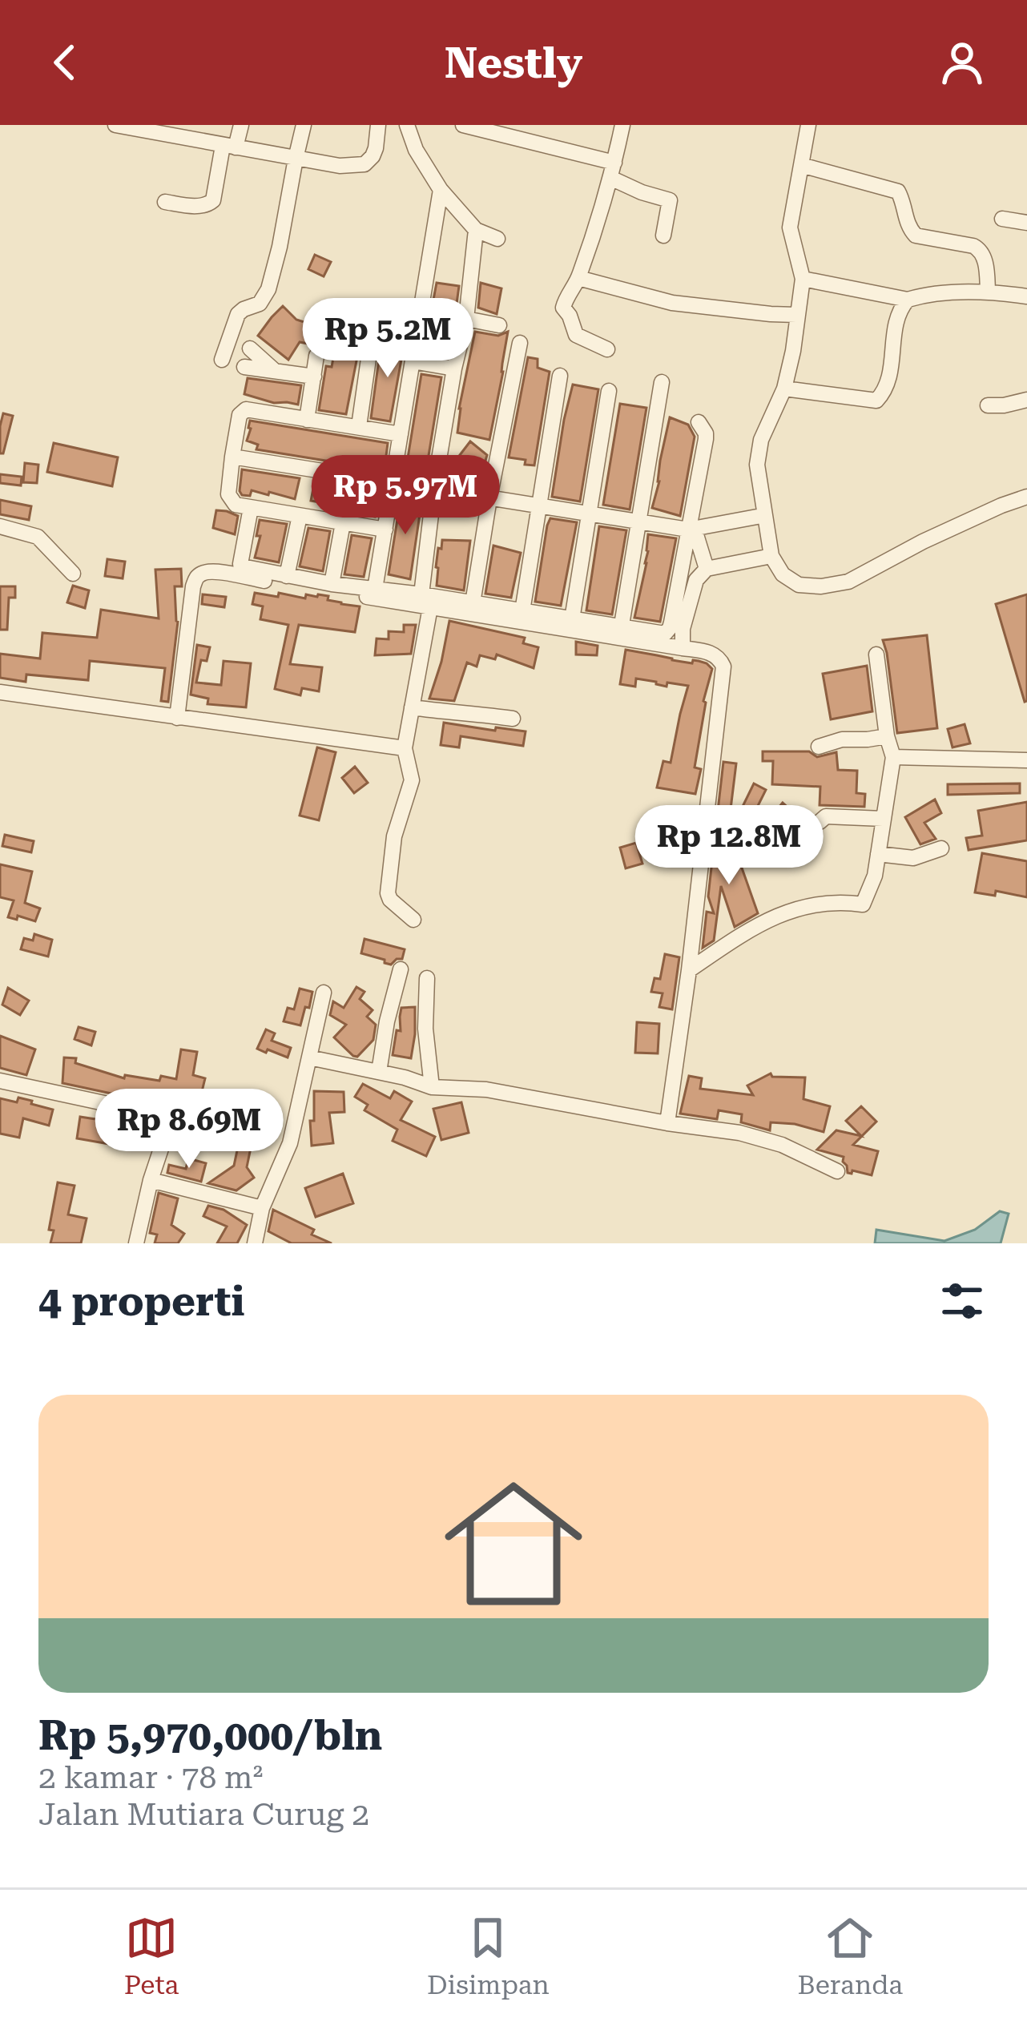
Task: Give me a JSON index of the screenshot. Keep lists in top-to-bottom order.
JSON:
{
  "page": {
    "header": "Nestly",
    "price": [
      "Rp 5.2M",
      "Rp 5.97M",
      "Rp 12.8M",
      "Rp 8.69M"
    ],
    "heading": "4 properti",
    "list": [
      {
        "name": "Rp 5,970,000/bln",
        "note": "2 kamar · 78 m² · Jalan Mutiara Curug 2"
      }
    ],
    "tabs": ["Peta", "Disimpan", "Beranda"]
  }
}
